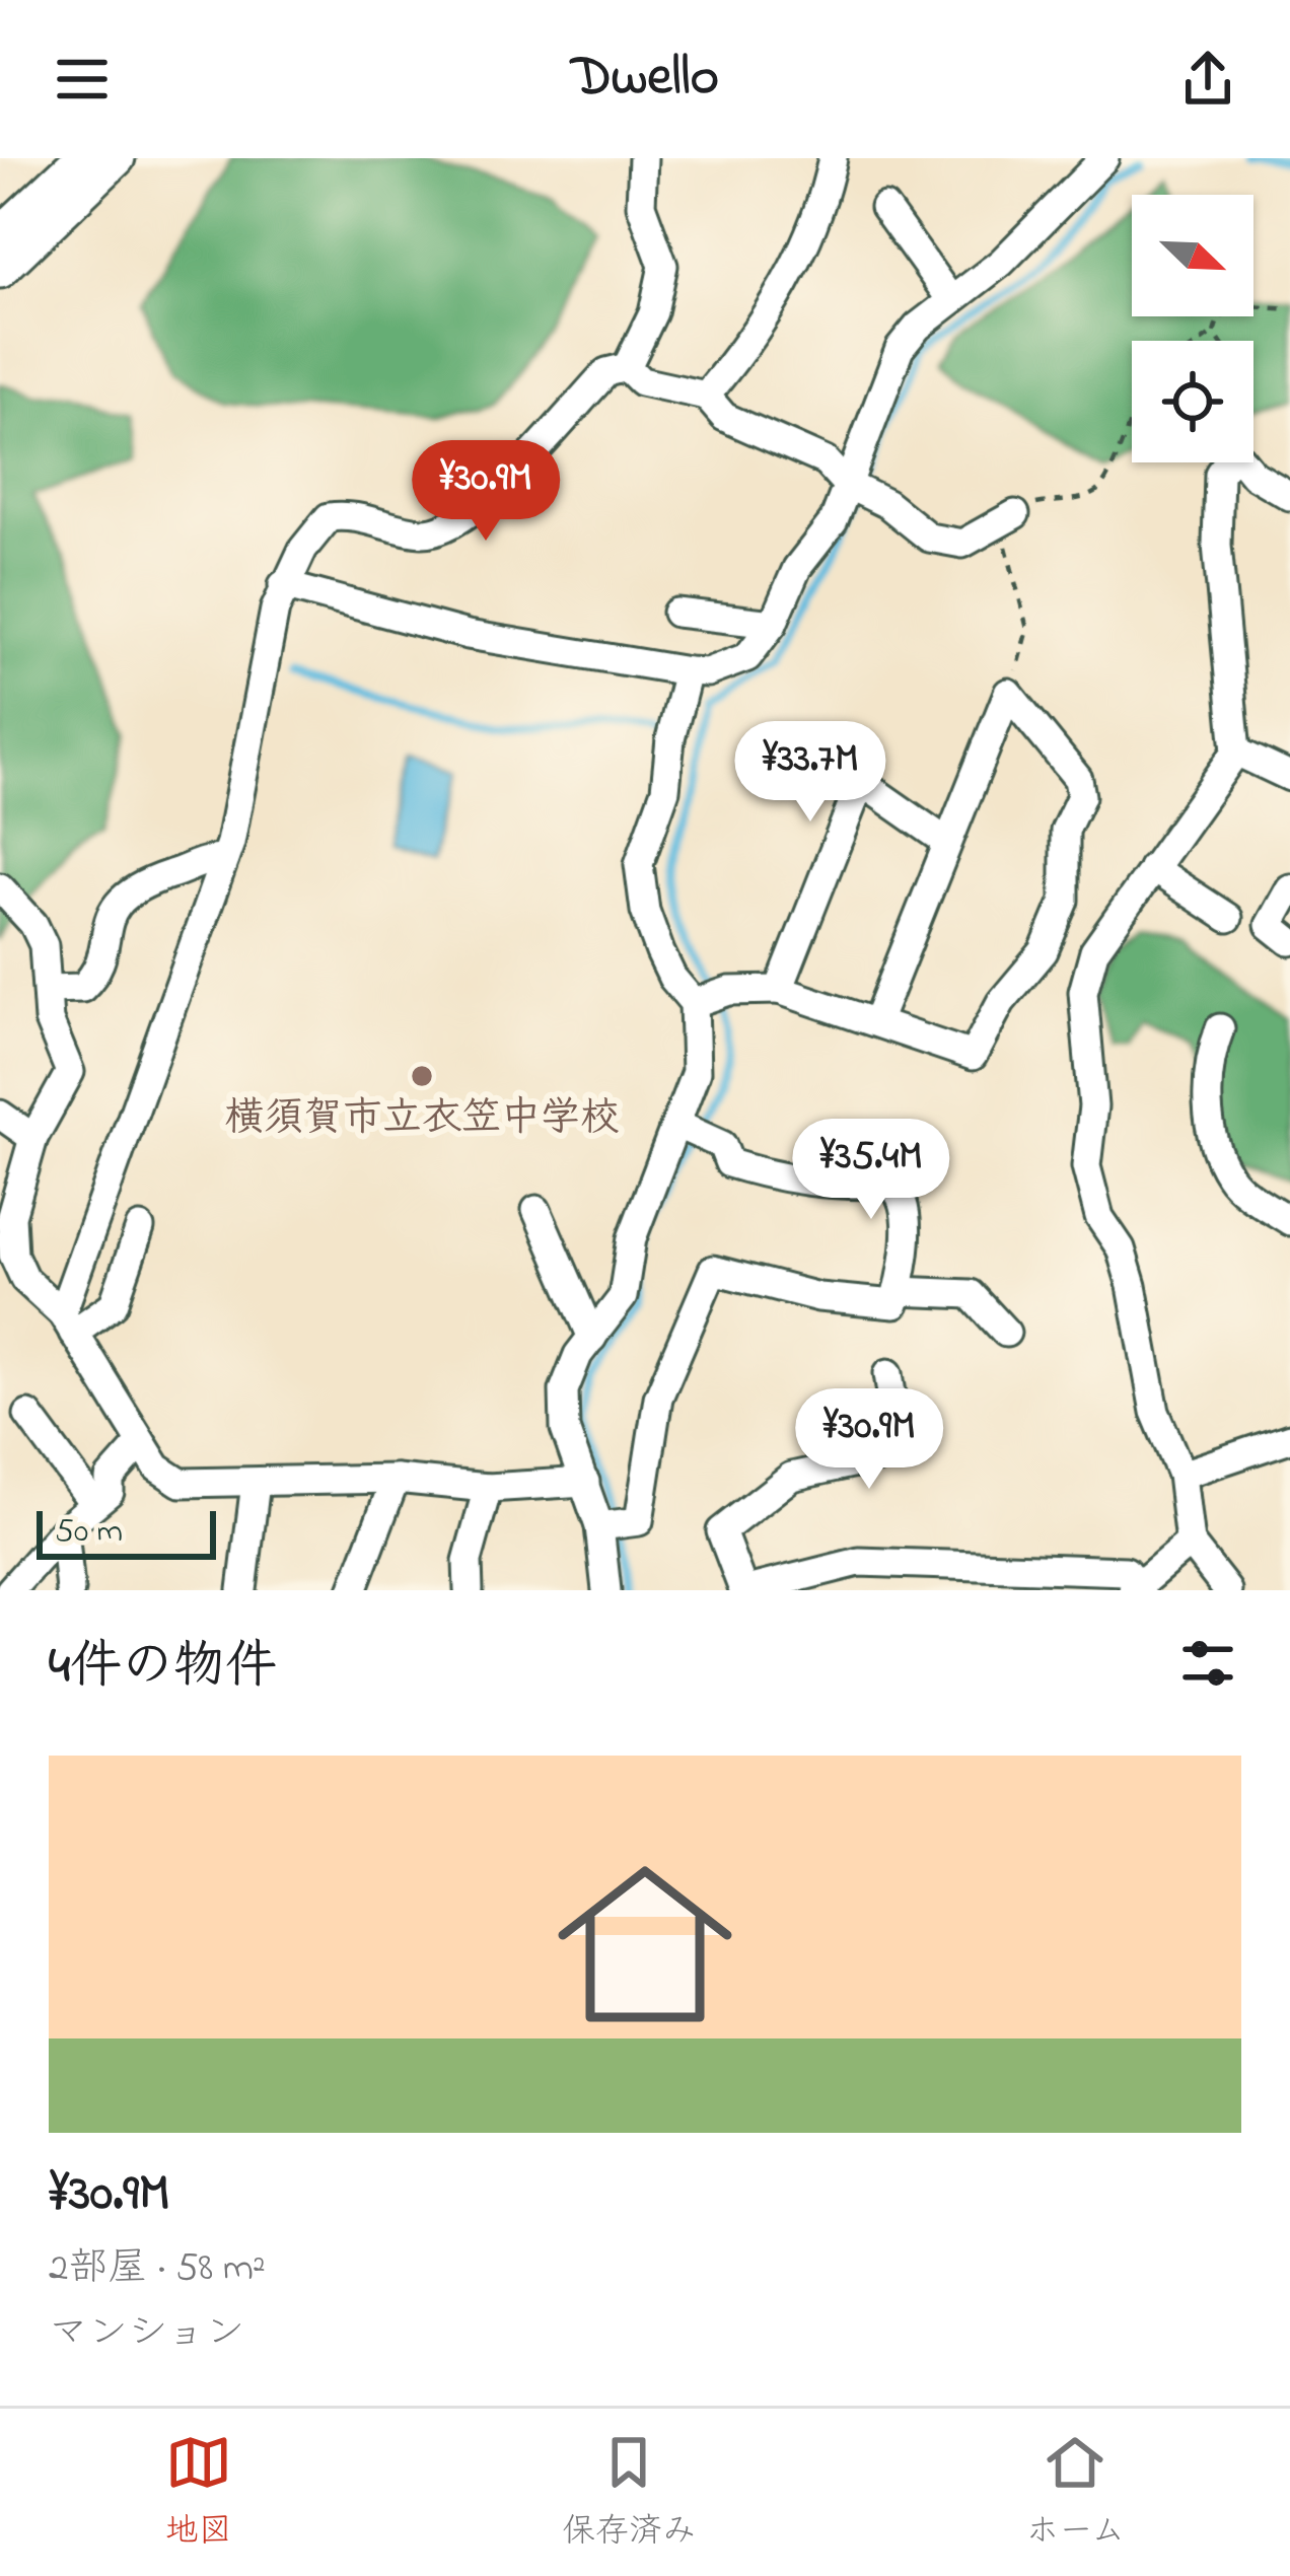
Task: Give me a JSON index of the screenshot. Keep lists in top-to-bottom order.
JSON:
{
  "places": ["横須賀市立衣笠中学校"],
  "scale_bar": "50 m",
  "north": "bottom right",
  "page": {
    "header": "Dwello",
    "price": [
      "¥30.9M",
      "¥33.7M",
      "¥35.4M",
      "¥30.9M"
    ],
    "scale": "50 m",
    "heading": "4件の物件",
    "list": [
      {
        "name": "¥30.9M",
        "note": "2部屋 · 58 m² · マンション"
      }
    ],
    "tabs": ["地図", "保存済み", "ホーム"]
  }
}
